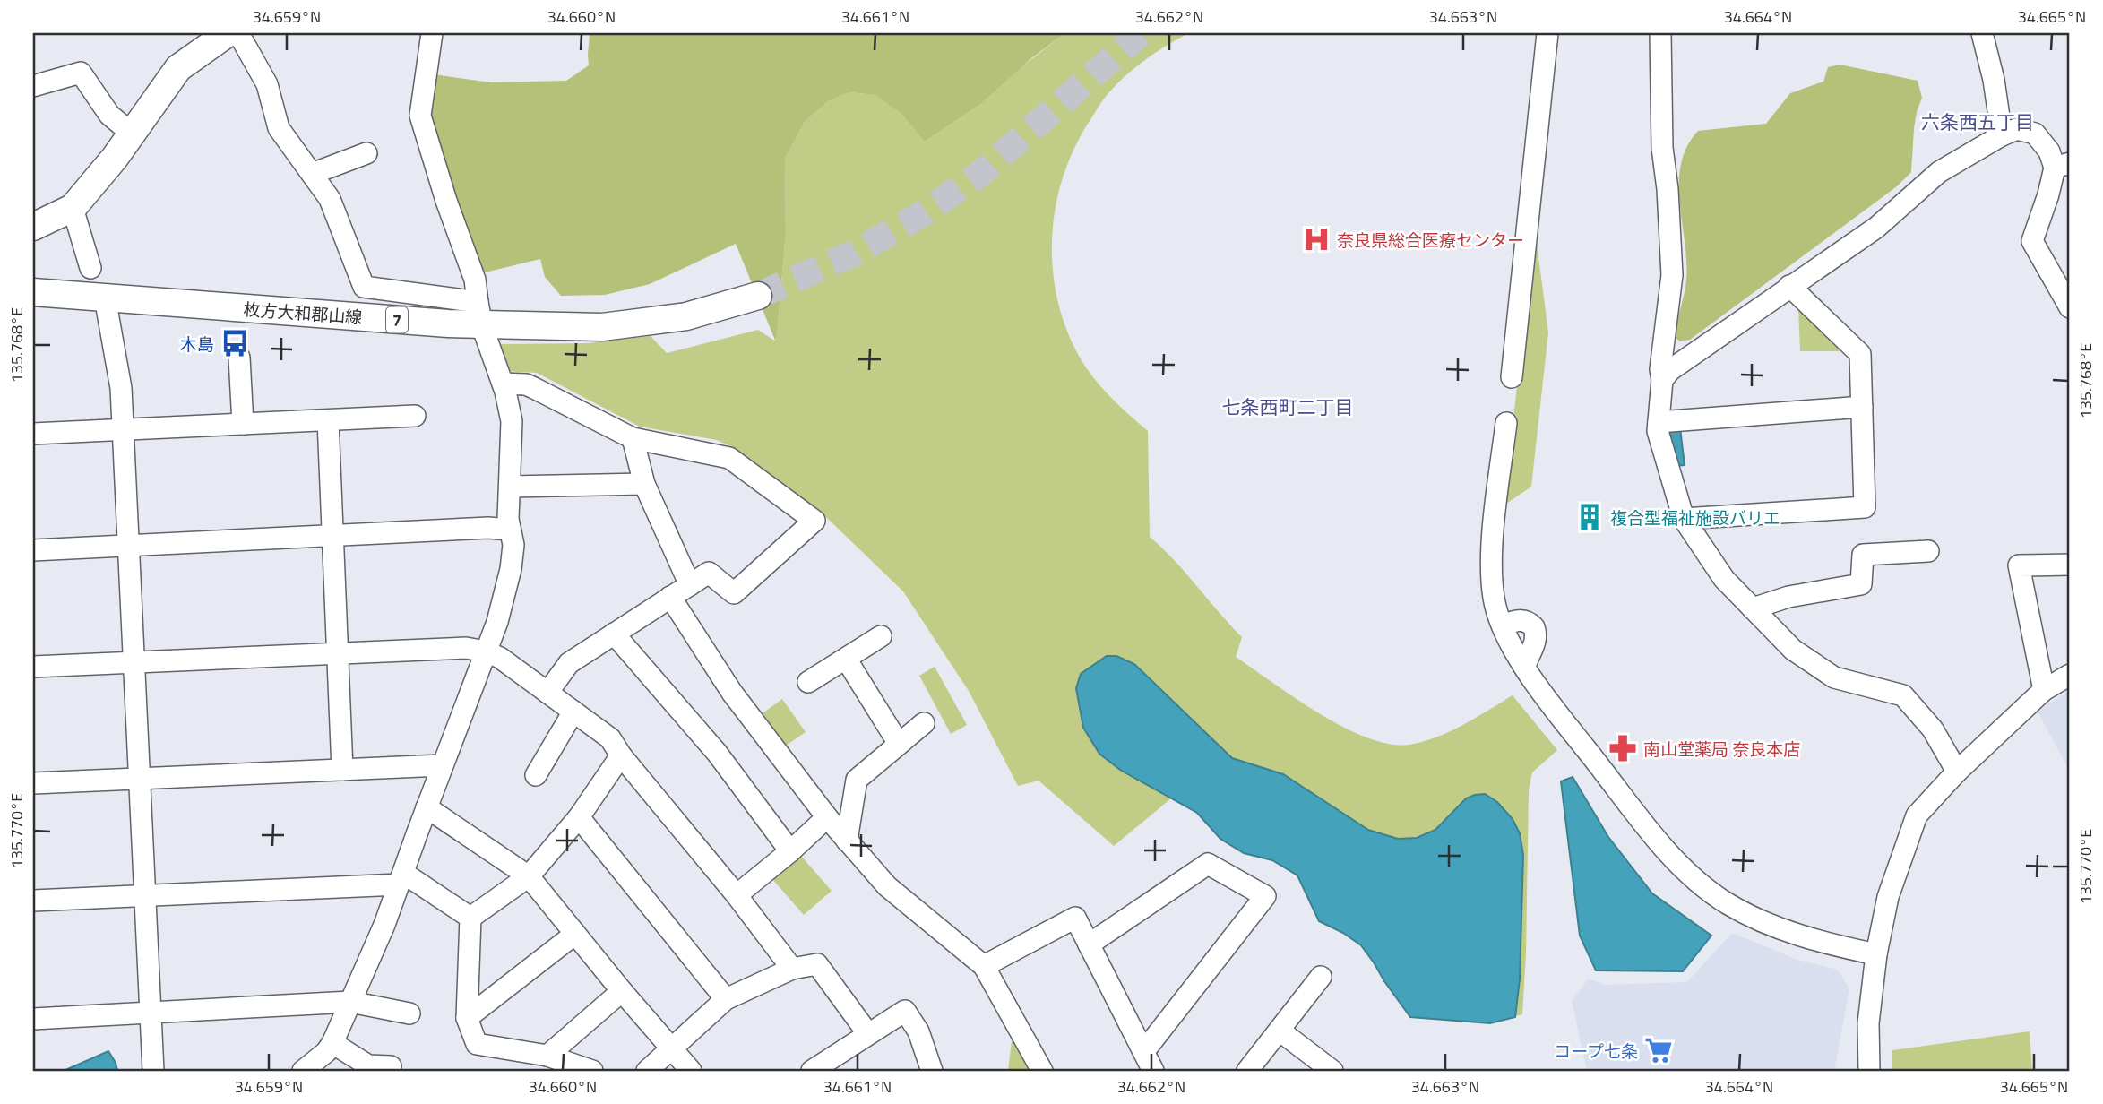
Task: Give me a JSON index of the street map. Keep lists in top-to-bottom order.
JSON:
{
  "streets": {
    "main road": ["枚方大和郡山線", "7"]
  },
  "districts": ["六条西五丁目", "七条西町二丁目"],
  "places": {
    "hospital": ["奈良県総合医療センター"],
    "bus stop": ["木島"],
    "building": ["複合型福祉施設バリエ"],
    "pharmacy": ["南山堂薬局 奈良本店"],
    "supermarket": ["コープ七条"]
  },
  "coordinates": [
    "34.659°N",
    "34.660°N",
    "34.661°N",
    "34.662°N",
    "34.663°N",
    "34.664°N",
    "34.665°N",
    "135.768°E",
    "135.770°E"
  ]
}
